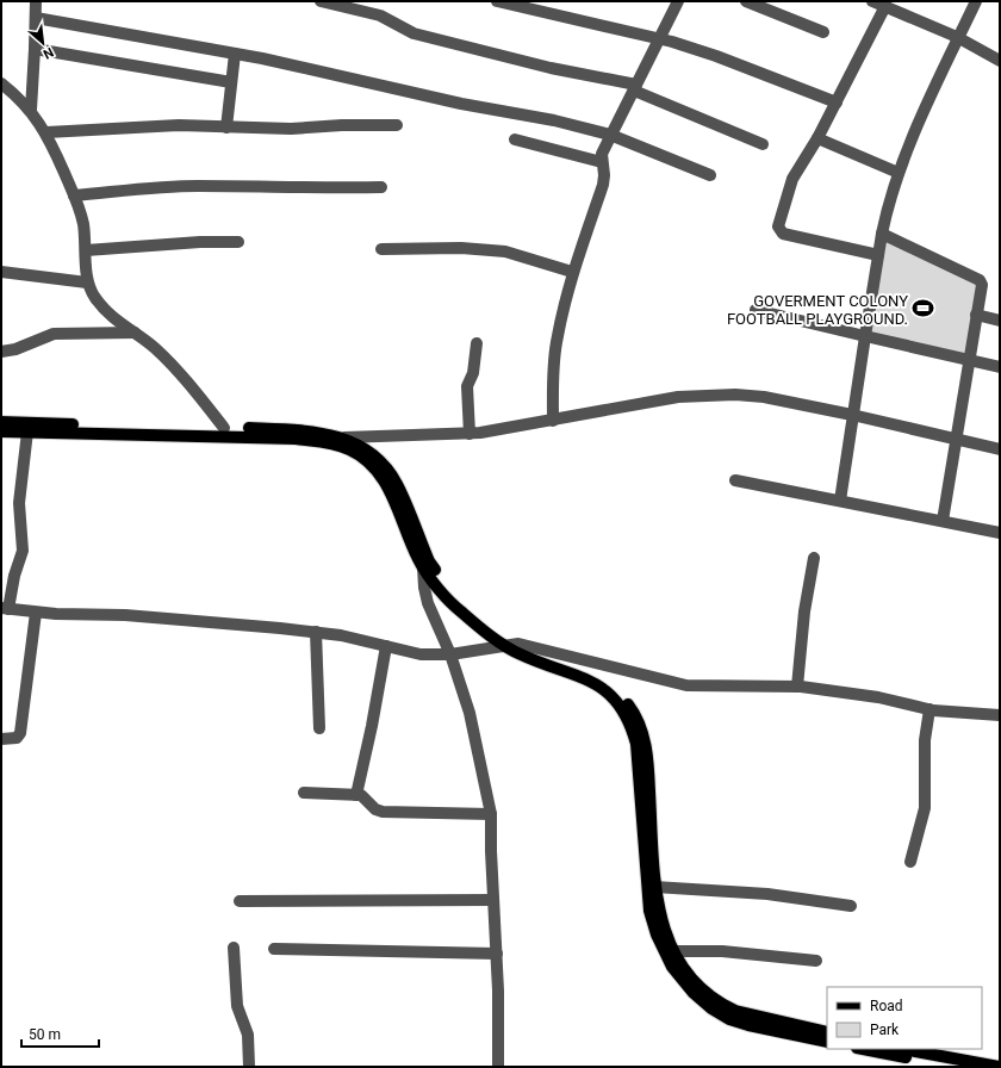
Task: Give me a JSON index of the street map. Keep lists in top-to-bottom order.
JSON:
{
  "places": {
    "sports": ["GOVERMENT COLONY FOOTBALL PLAYGROUND."]
  },
  "legend": ["Road", "Park"],
  "scale_bar": "50 m",
  "north": "bottom right"
}
